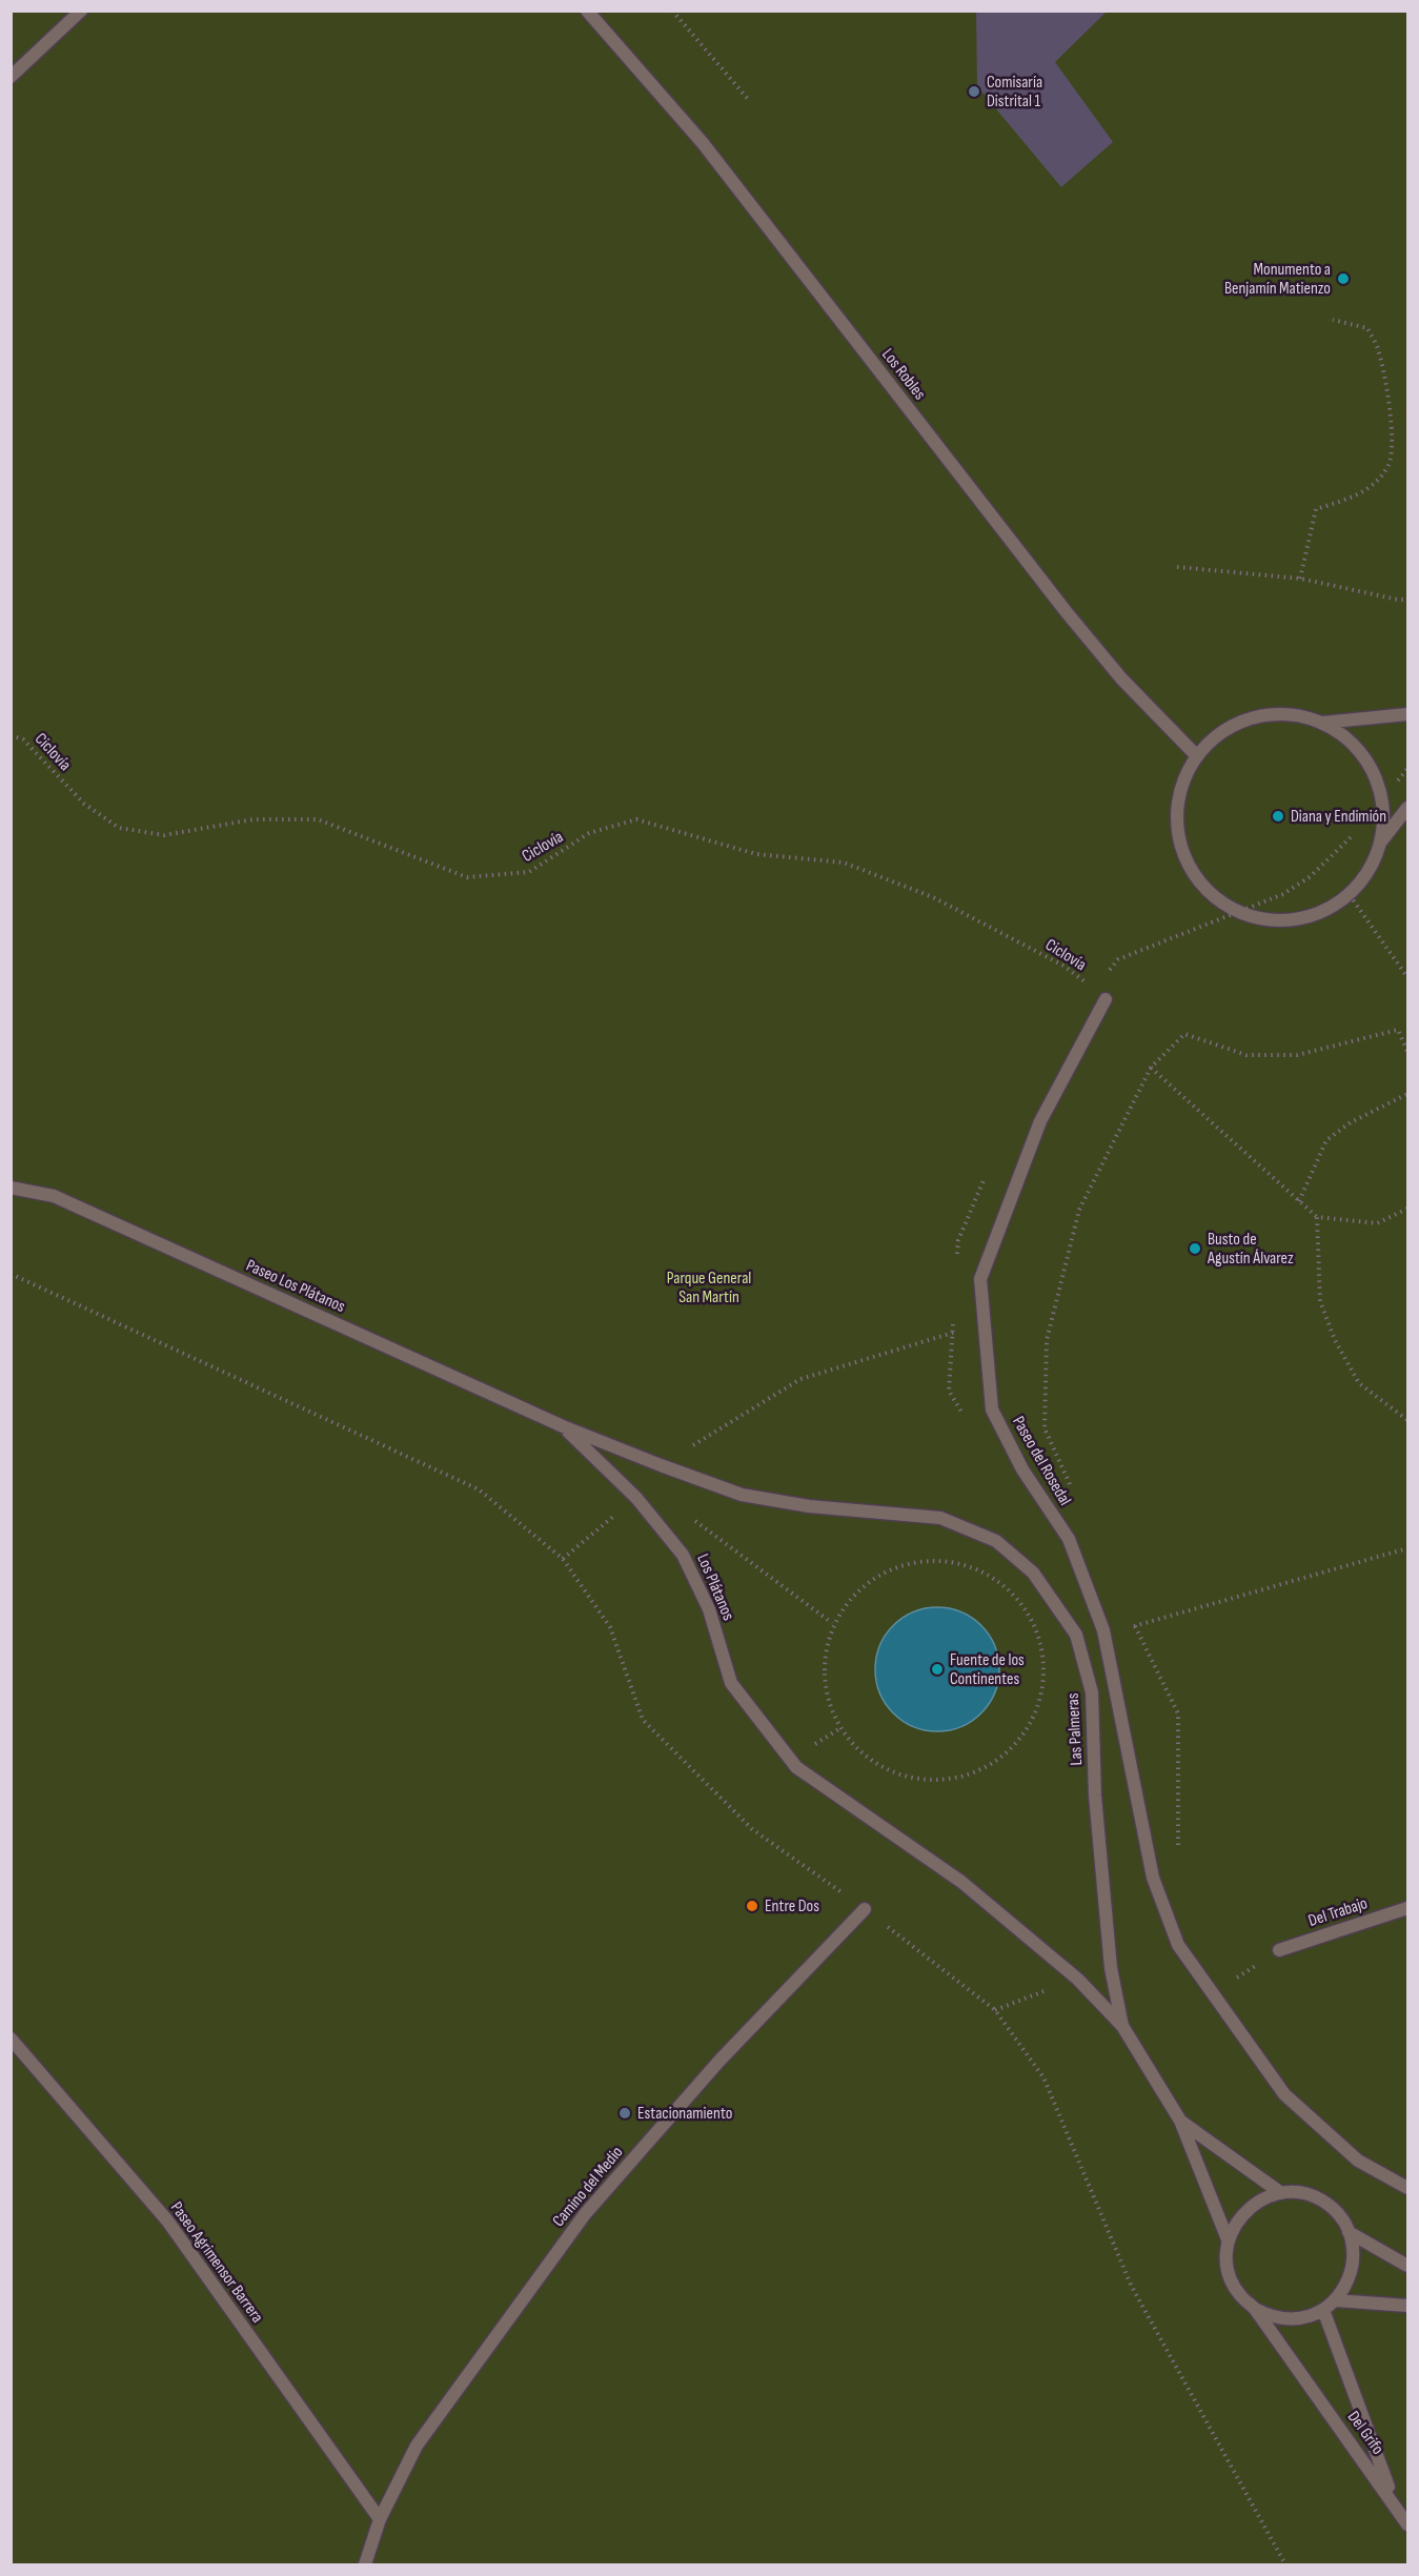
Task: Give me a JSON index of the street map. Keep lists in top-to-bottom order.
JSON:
{
  "streets": {
    "street": [
      "Los Robles",
      "Paseo Los Plátanos",
      "Paseo del Rosedal",
      "Los Plátanos",
      "Las Palmeras",
      "Del Trabajo",
      "Camino del Medio",
      "Paseo Agrimensor Barrera",
      "Del Grifo"
    ],
    "path": ["Ciclovía"]
  },
  "crossings": [
    ["Los Robles", "Ciclovía"],
    ["Ciclovía", "Paseo del Rosedal"],
    ["Paseo Los Plátanos", "Los Plátanos"],
    ["Los Plátanos", "Las Palmeras"],
    ["Las Palmeras", "Del Grifo"],
    ["Camino del Medio", "Paseo Agrimensor Barrera"]
  ],
  "parks": ["Parque General San Martín"],
  "places": [
    "Comisaría Distrital 1",
    "Monumento a Benjamín Matienzo",
    "Diana y Endimión",
    "Busto de Agustín Álvarez",
    "Fuente de los Continentes",
    "Entre Dos",
    "Estacionamiento"
  ]
}
